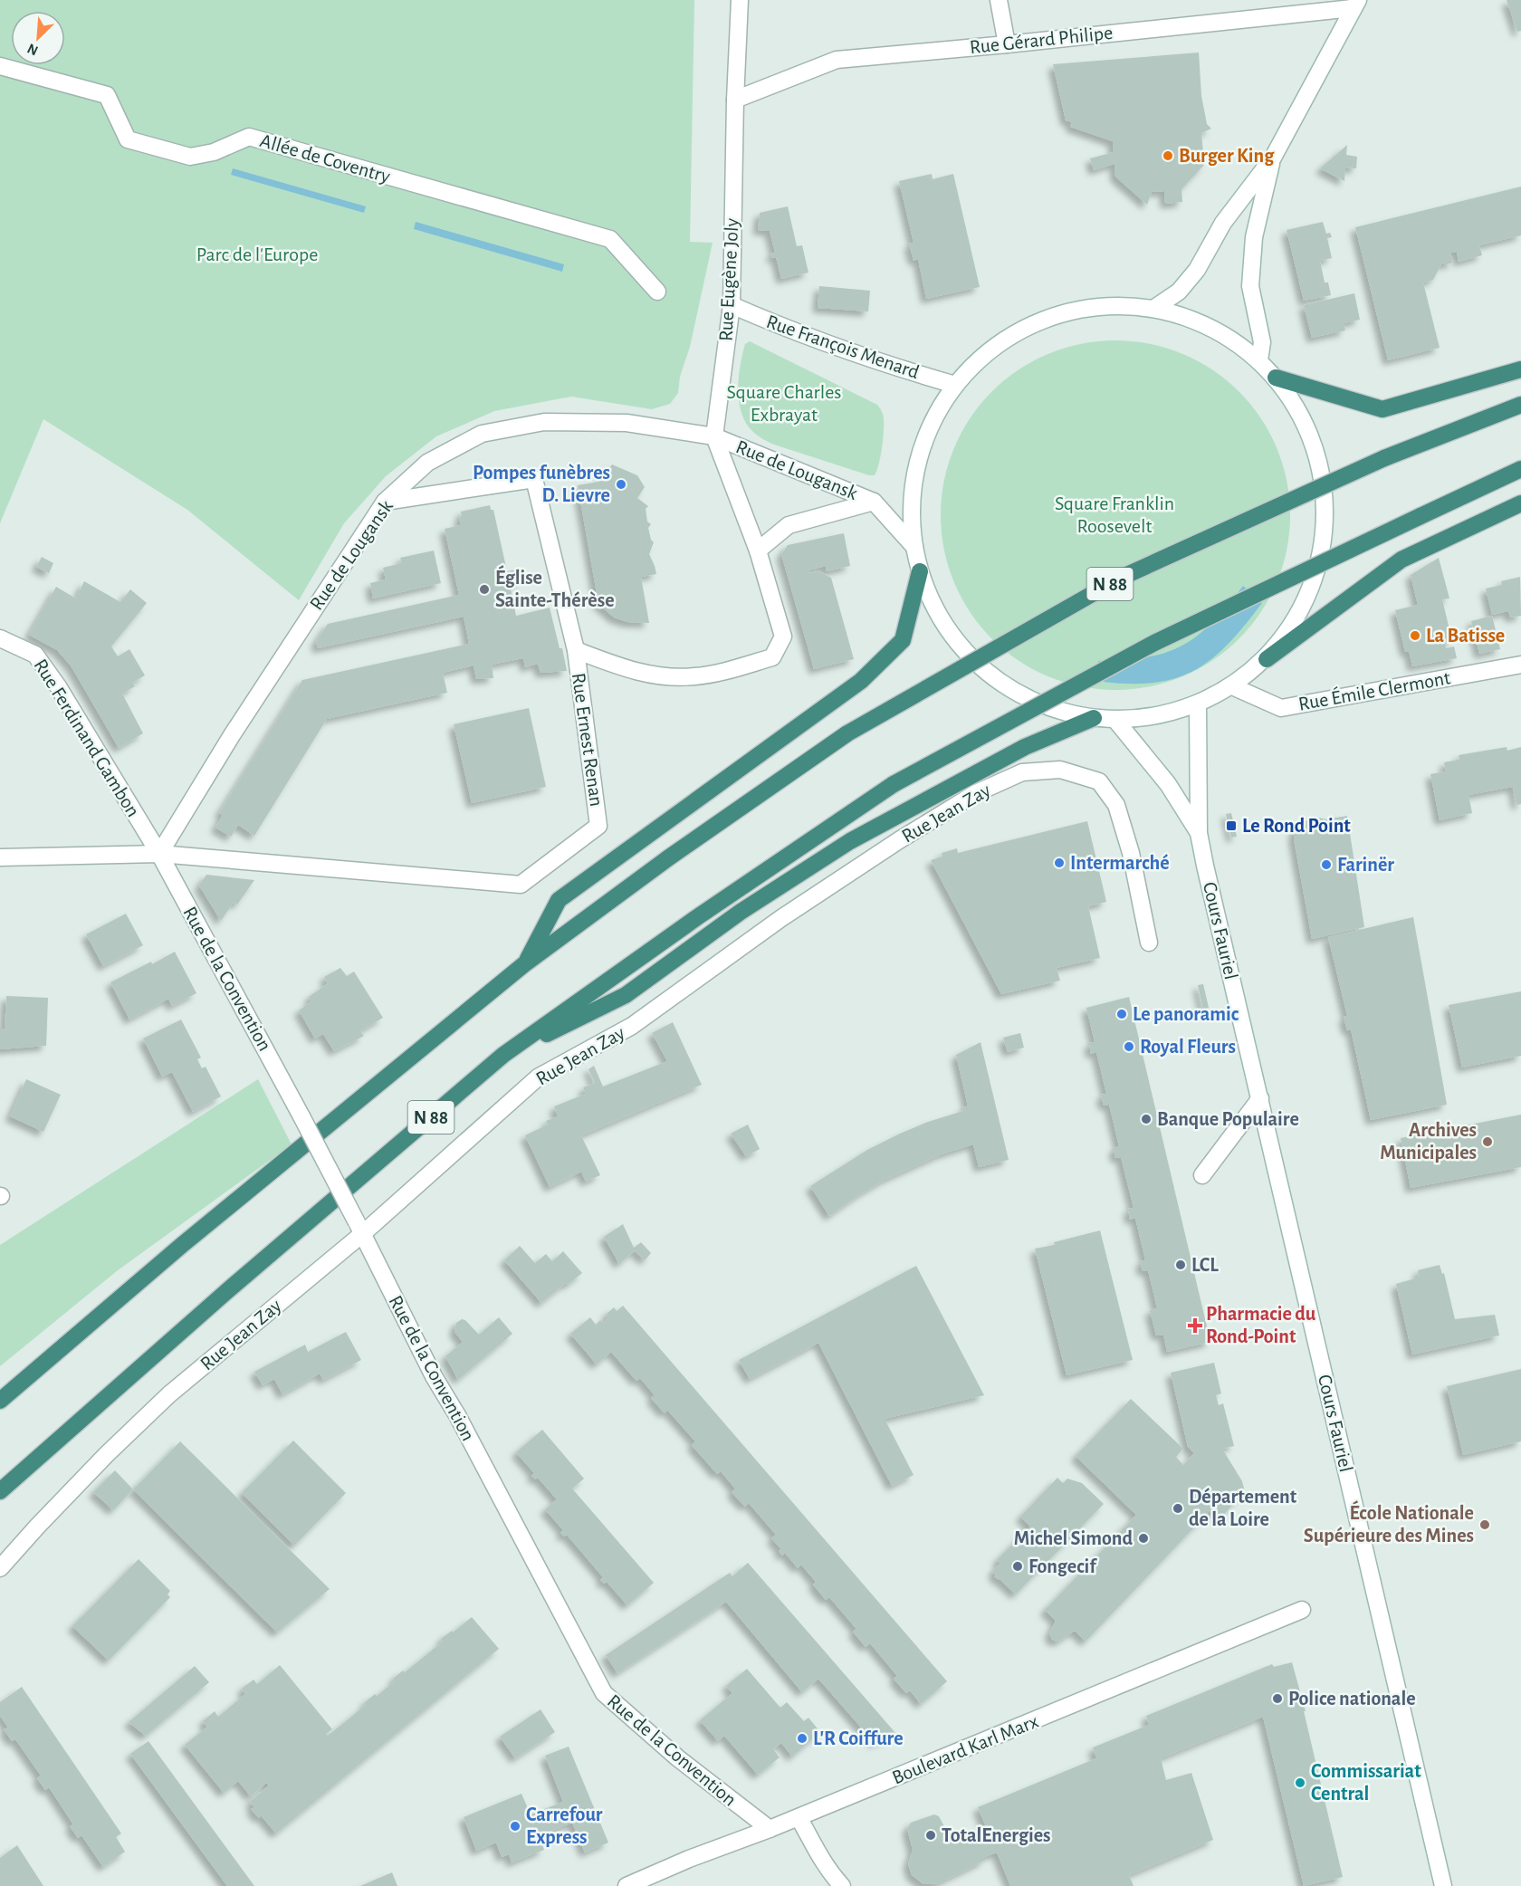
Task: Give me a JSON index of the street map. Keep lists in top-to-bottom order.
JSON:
{
  "streets": {
    "highway": ["N 88"],
    "street": [
      "Rue Gérard Philipe",
      "Allée de Coventry",
      "Rue Eugène Joly",
      "Rue François Menard",
      "Rue de Lougansk",
      "Rue Émile Clermont",
      "Rue Ferdinand Gambon",
      "Rue Ernest Renan",
      "Rue Jean Zay",
      "Cours Fauriel",
      "Rue de la Convention",
      "Boulevard Karl Marx"
    ]
  },
  "crossings": [
    ["Rue Gérard Philipe", "Rue Eugène Joly"],
    ["Rue Eugène Joly", "Rue François Menard"],
    ["Rue Eugène Joly", "Rue de Lougansk"],
    ["Rue Eugène Joly", "Rue Ernest Renan"],
    ["Rue de Lougansk", "Rue Ferdinand Gambon"],
    ["Rue de Lougansk", "Rue Ernest Renan"],
    ["Rue de Lougansk", "Rue de la Convention"],
    ["Rue Ferdinand Gambon", "Rue Ernest Renan"],
    ["Rue Ferdinand Gambon", "Rue de la Convention"],
    ["Rue Ernest Renan", "Rue de la Convention"],
    ["Rue Jean Zay", "Rue de la Convention"],
    ["Rue de la Convention", "Boulevard Karl Marx"]
  ],
  "parks": ["Parc de l'Europe", "Square Charles Exbrayat", "Square Franklin Roosevelt"],
  "places": {
    "other": [
      "Burger King",
      "Pompes funèbres D. Lievre",
      "Église Sainte-Thérèse",
      "La Batisse",
      "Intermarché",
      "Farinër",
      "Le panoramic",
      "Royal Fleurs",
      "Banque Populaire",
      "Archives Municipales",
      "LCL",
      "Département de la Loire",
      "École Nationale Supérieure des Mines",
      "Michel Simond",
      "Fongecif",
      "Police nationale",
      "L'R Coiffure",
      "Commissariat Central",
      "Carrefour Express",
      "TotalEnergies"
    ],
    "transit": ["Le Rond Point"],
    "health": ["Pharmacie du Rond-Point"]
  },
  "north": "bottom left"
}
